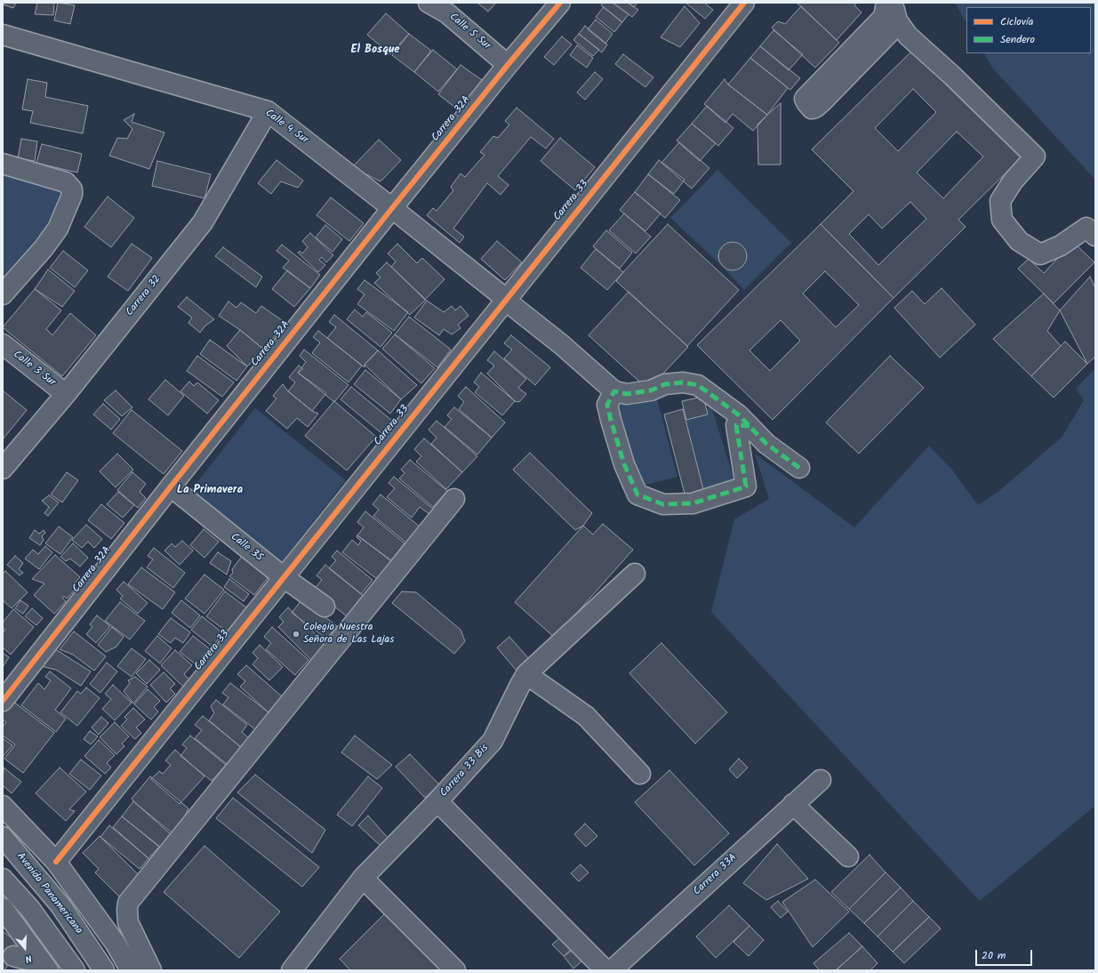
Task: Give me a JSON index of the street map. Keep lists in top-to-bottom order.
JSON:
{
  "streets": {
    "street": [
      "Calle 5 Sur",
      "Carrera 32A",
      "Calle 4 Sur",
      "Carrera 33",
      "Carrera 32",
      "Calle 3 Sur",
      "Calle 3S",
      "Carrera 33 Bis",
      "Carrera 33A",
      "Avenida Panamericana"
    ]
  },
  "crossings": [
    ["Calle 5 Sur", "Carrera 32A"],
    ["Carrera 32A", "Calle 4 Sur"],
    ["Carrera 32A", "Calle 3S"],
    ["Calle 4 Sur", "Carrera 33"],
    ["Calle 4 Sur", "Carrera 32"],
    ["Carrera 33", "Calle 3S"],
    ["Carrera 32", "Calle 3 Sur"]
  ],
  "districts": ["El Bosque", "La Primavera"],
  "places": ["Colegio Nuestra Señora de Las Lajas"],
  "legend": ["Ciclovía", "Sendero"],
  "scale_bar": "20 m",
  "north": "bottom"
}
